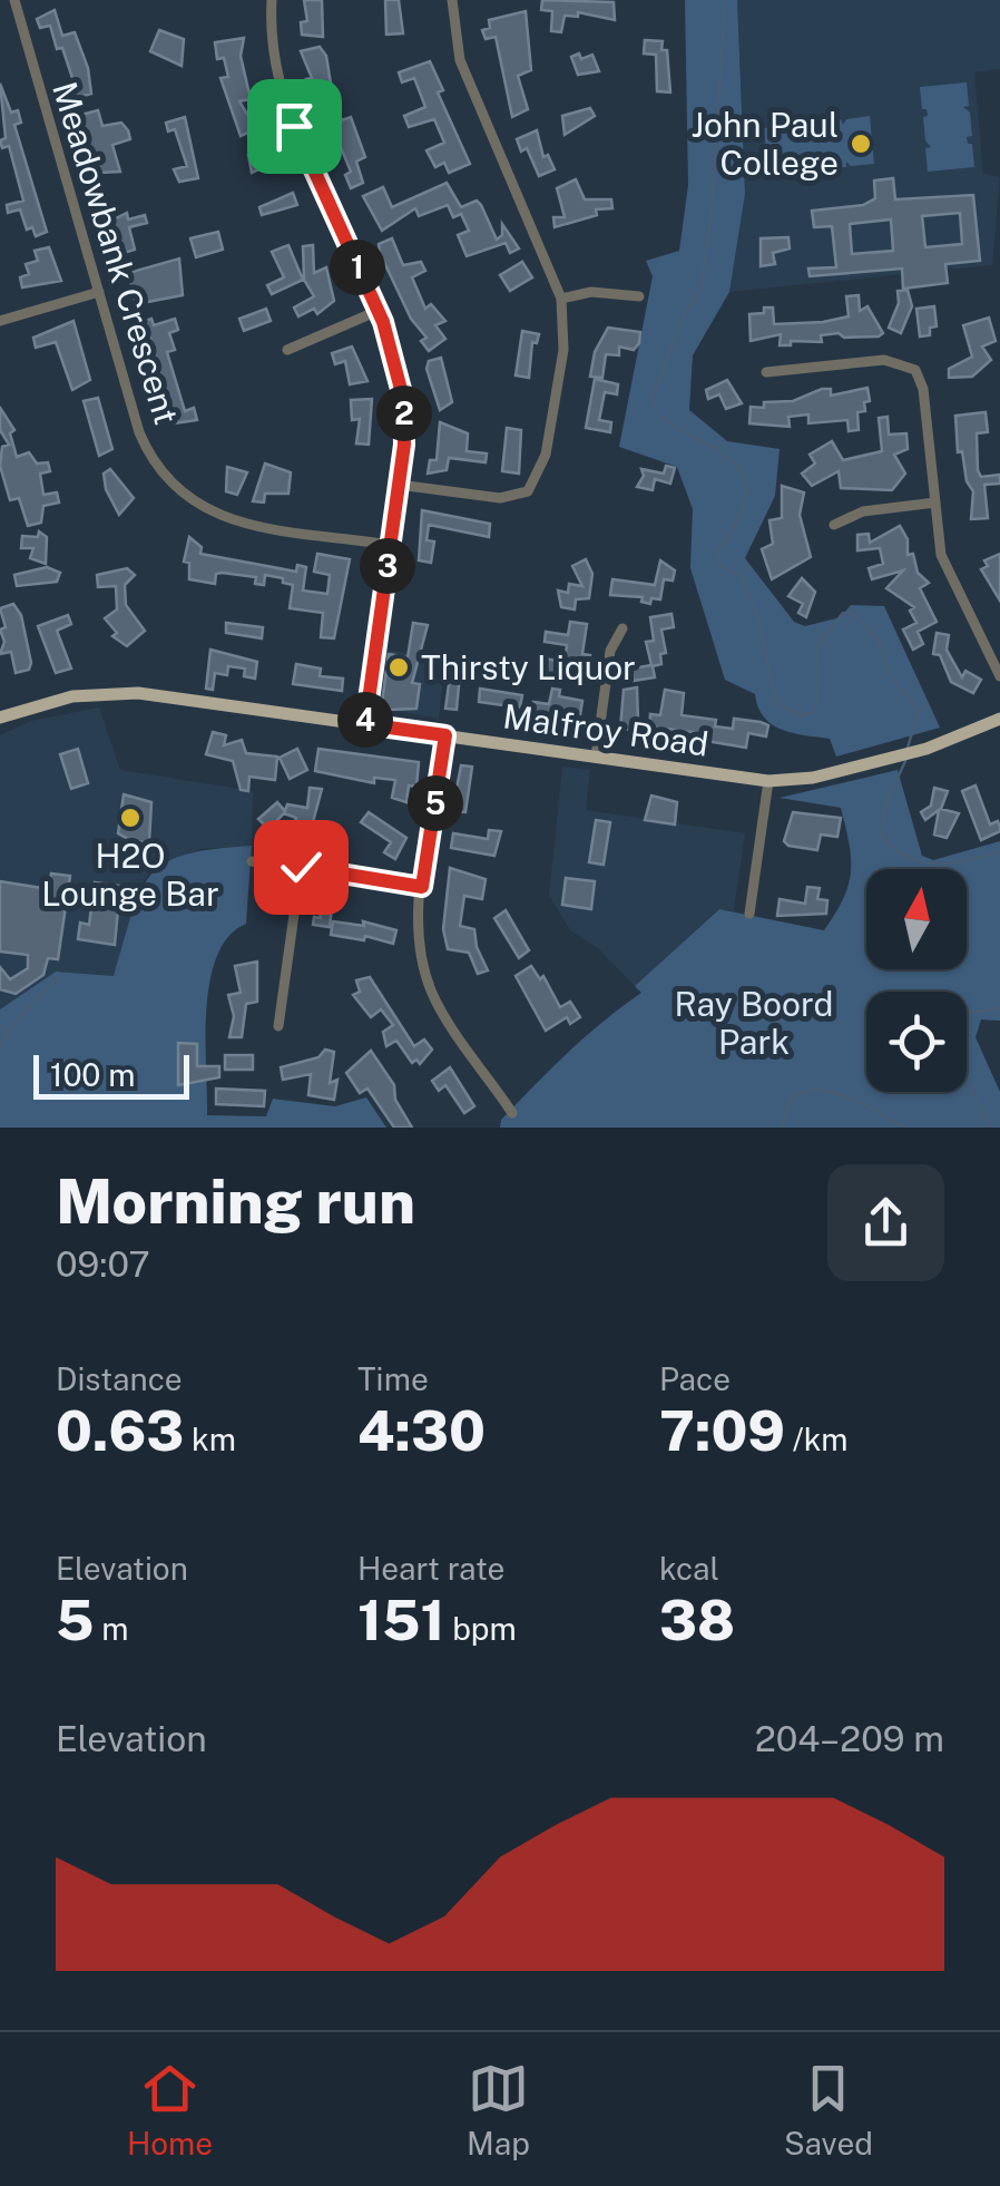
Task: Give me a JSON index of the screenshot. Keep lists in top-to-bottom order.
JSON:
{
  "streets": {
    "main road": ["Malfroy Road"],
    "street": ["Meadowbank Crescent"]
  },
  "parks": ["Ray Boord Park"],
  "places": ["John Paul College", "Thirsty Liquor", "H2O Lounge Bar"],
  "scale_bar": "100 m",
  "north": "top",
  "page": {
    "pins": [
      "1",
      "2",
      "3",
      "4",
      "5"
    ],
    "scale": "100 m",
    "heading": ["Morning run", "09:07"],
    "stats": [
      ["Distance", "0.63 km"],
      ["Time", "4:30"],
      ["Pace", "7:09 /km"],
      ["Elevation", "5 m"],
      ["Heart rate", "151 bpm"],
      ["kcal", "38"]
    ],
    "chart": ["Elevation", "204–209 m"],
    "tabs": ["Home", "Map", "Saved"]
  }
}
